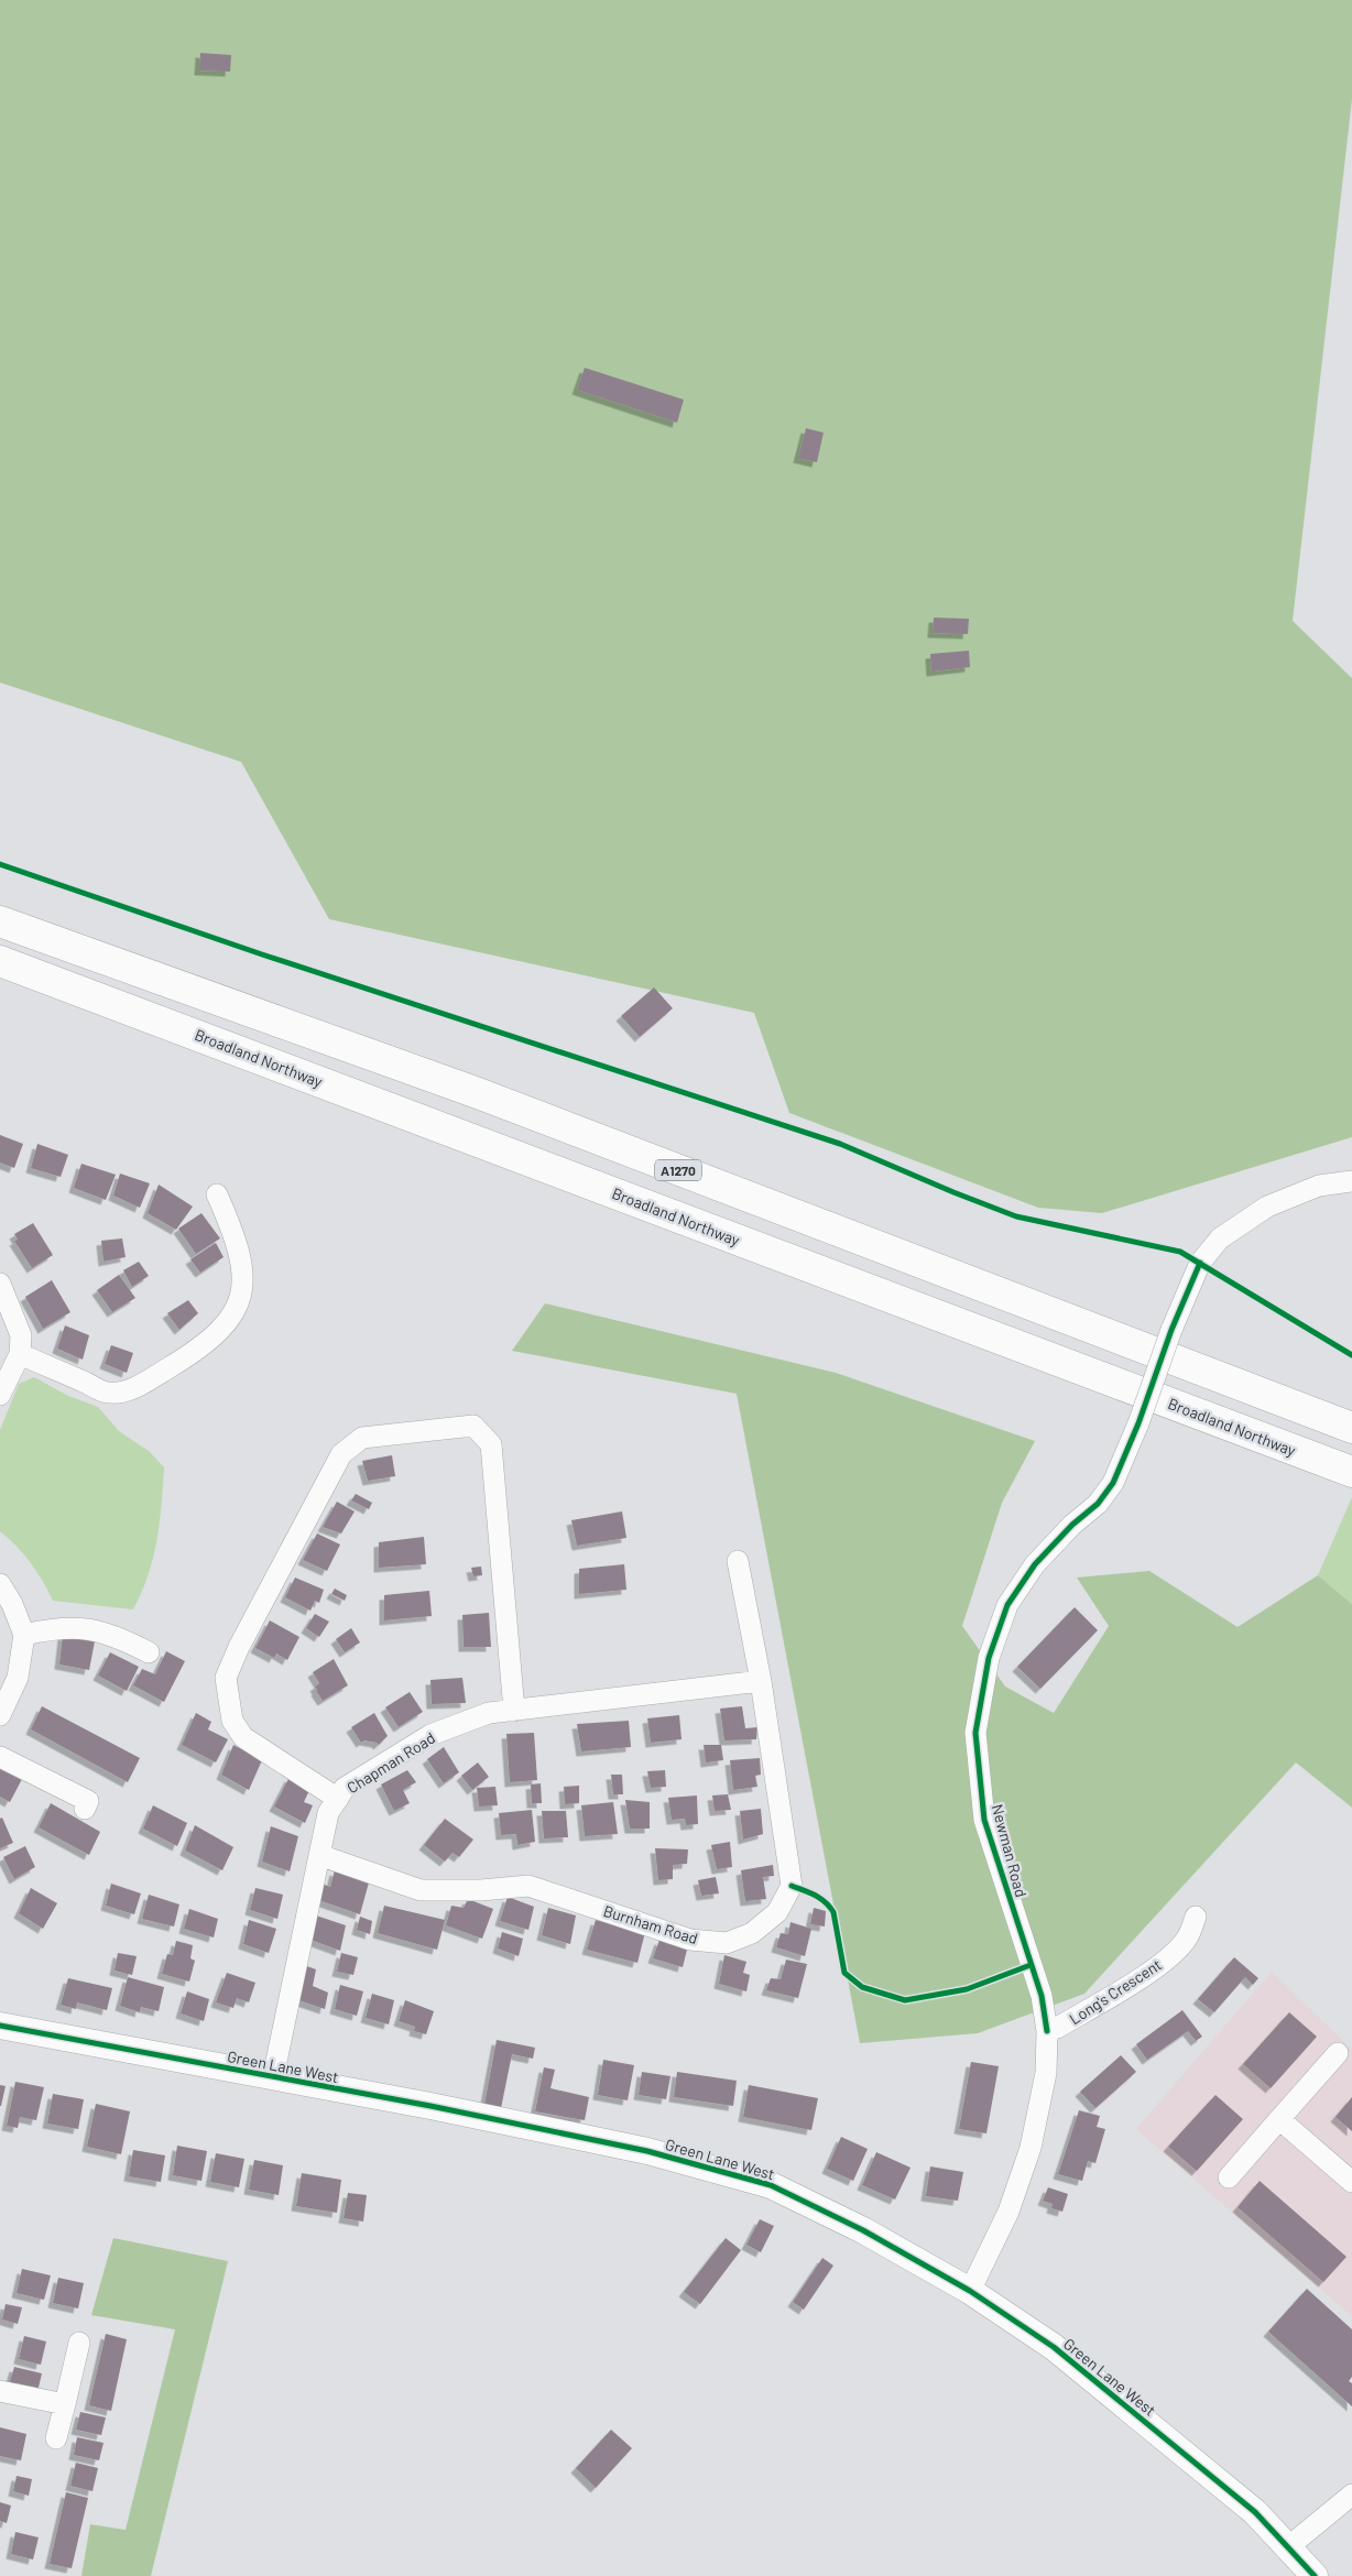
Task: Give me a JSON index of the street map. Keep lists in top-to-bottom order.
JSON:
{
  "streets": {
    "highway": ["Broadland Northway", "A1270"],
    "street": [
      "Chapman Road",
      "Newman Road",
      "Burnham Road",
      "Long's Crescent",
      "Green Lane West"
    ]
  },
  "crossings": [
    ["Chapman Road", "Burnham Road"],
    ["Chapman Road", "Green Lane West"],
    ["Newman Road", "Long's Crescent"],
    ["Newman Road", "Green Lane West"]
  ]
}
